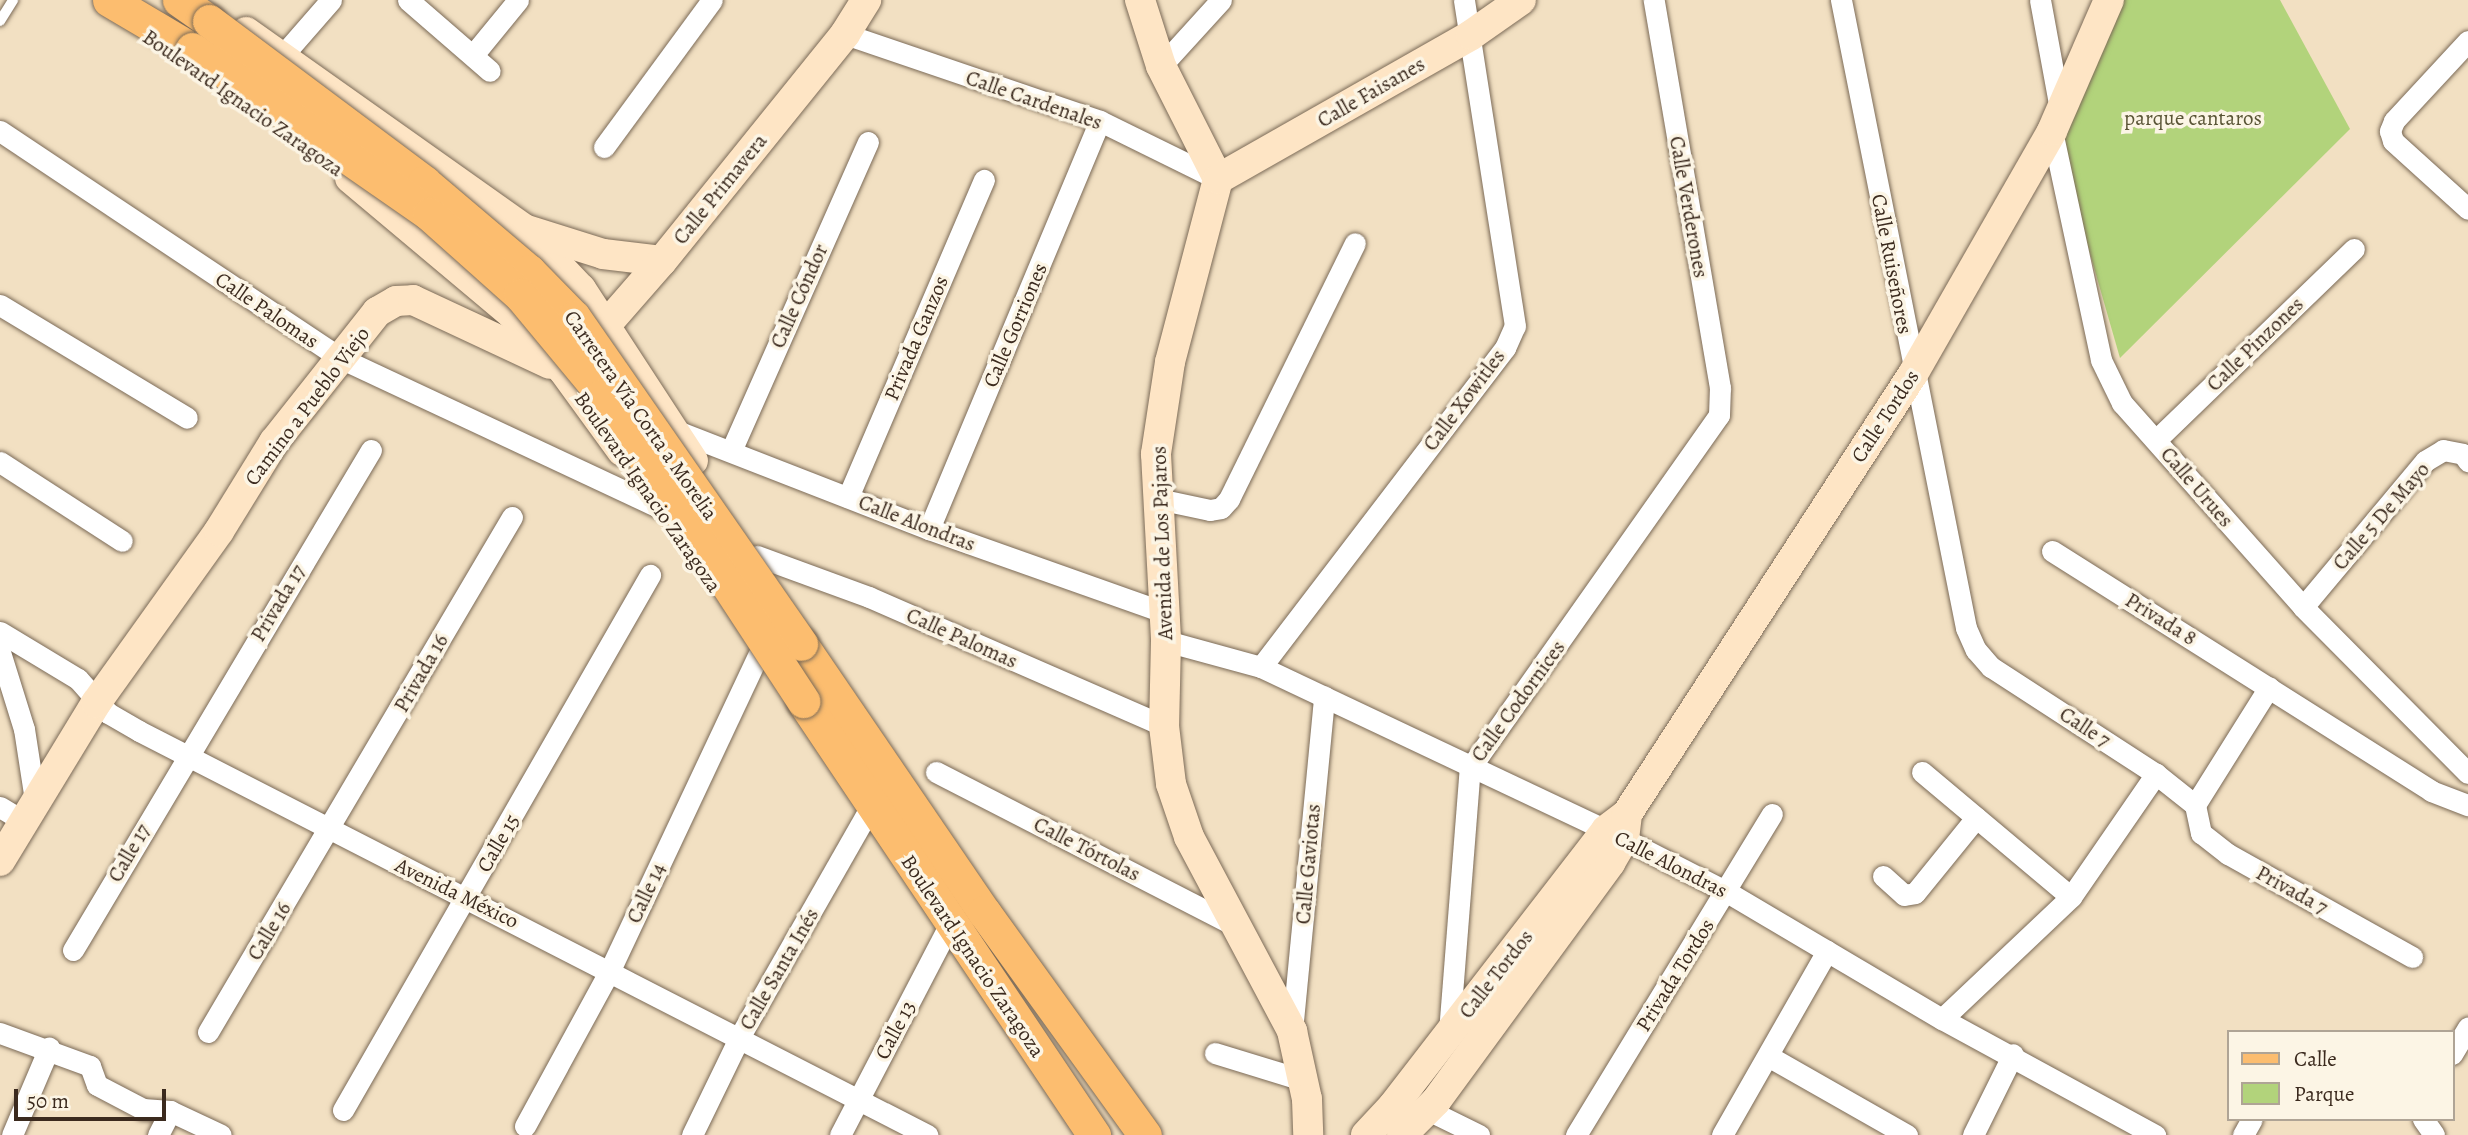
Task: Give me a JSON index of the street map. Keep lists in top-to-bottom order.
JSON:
{
  "streets": {
    "main road": ["Boulevard Ignacio Zaragoza", "Carretera Vía Corta a Morelia"],
    "street": [
      "Calle Faisanes",
      "Calle Cardenales",
      "Calle Primavera",
      "Calle Verderones",
      "Calle Ruiseñores",
      "Calle Cóndor",
      "Calle Palomas",
      "Calle Gorriones",
      "Privada Ganzos",
      "Calle Pinzones",
      "Calle Xowitles",
      "Camino a Pueblo Viejo",
      "Calle Tordos",
      "Calle Urues",
      "Calle 5 De Mayo",
      "Calle Alondras",
      "Avenida de Los Pajaros",
      "Privada 17",
      "Privada 8",
      "Privada 16",
      "Calle Codornices",
      "Calle 7",
      "Calle 15",
      "Calle Tórtolas",
      "Calle 17",
      "Calle Gaviotas",
      "Privada 7",
      "Avenida México",
      "Calle 14",
      "Calle 16",
      "Calle Santa Inés",
      "Privada Tordos",
      "Calle 13"
    ]
  },
  "crossings": [
    ["Calle Faisanes", "Calle Cardenales"],
    ["Calle Faisanes", "Calle Xowitles"],
    ["Calle Faisanes", "Avenida de Los Pajaros"],
    ["Calle Cardenales", "Calle Primavera"],
    ["Calle Cardenales", "Calle Gorriones"],
    ["Calle Cardenales", "Avenida de Los Pajaros"],
    ["Boulevard Ignacio Zaragoza", "Calle Primavera"],
    ["Boulevard Ignacio Zaragoza", "Calle Palomas"],
    ["Boulevard Ignacio Zaragoza", "Camino a Pueblo Viejo"],
    ["Boulevard Ignacio Zaragoza", "Carretera Vía Corta a Morelia"],
    ["Boulevard Ignacio Zaragoza", "Calle Alondras"],
    ["Boulevard Ignacio Zaragoza", "Calle 14"],
    ["Boulevard Ignacio Zaragoza", "Calle Santa Inés"],
    ["Boulevard Ignacio Zaragoza", "Calle 13"],
    ["Calle Primavera", "Camino a Pueblo Viejo"],
    ["Calle Verderones", "Calle Codornices"],
    ["Calle Ruiseñores", "Calle Tordos"],
    ["Calle Ruiseñores", "Calle 7"],
    ["Calle Cóndor", "Calle Alondras"],
    ["Calle Palomas", "Camino a Pueblo Viejo"],
    ["Calle Palomas", "Avenida de Los Pajaros"],
    ["Calle Gorriones", "Calle Alondras"],
    ["Privada Ganzos", "Calle Alondras"],
    ["Calle Pinzones", "Calle Urues"],
    ["Calle Xowitles", "Calle Alondras"],
    ["Camino a Pueblo Viejo", "Avenida México"],
    ["Calle Tordos", "Calle Urues"],
    ["Calle Tordos", "Calle Alondras"],
    ["Calle Tordos", "Calle Codornices"],
    ["Calle Urues", "Calle 5 De Mayo"],
    ["Calle Alondras", "Avenida de Los Pajaros"],
    ["Calle Alondras", "Calle Codornices"],
    ["Calle Alondras", "Calle Gaviotas"],
    ["Calle Alondras", "Privada Tordos"],
    ["Avenida de Los Pajaros", "Calle Tórtolas"],
    ["Privada 17", "Calle 17"],
    ["Privada 17", "Avenida México"],
    ["Privada 16", "Avenida México"],
    ["Privada 16", "Calle 16"],
    ["Calle 7", "Privada 7"],
    ["Calle 15", "Avenida México"],
    ["Calle 17", "Avenida México"],
    ["Avenida México", "Calle 14"],
    ["Avenida México", "Calle 16"],
    ["Avenida México", "Calle Santa Inés"],
    ["Avenida México", "Calle 13"]
  ],
  "parks": ["parque cantaros"],
  "legend": ["Calle", "Parque"],
  "scale_bar": "50 m"
}
